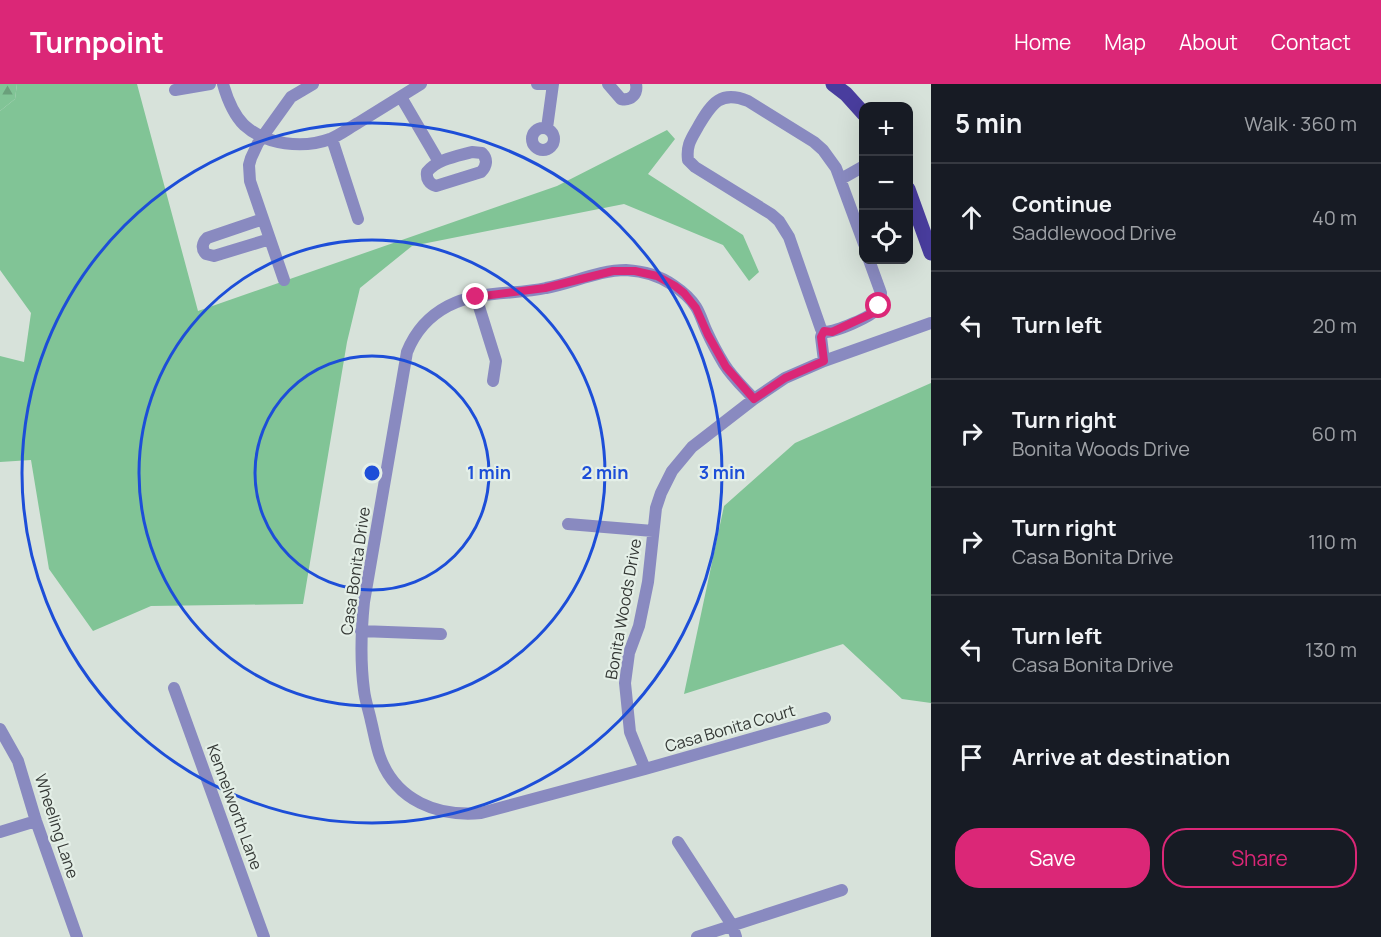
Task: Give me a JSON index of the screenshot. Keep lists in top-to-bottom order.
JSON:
{
  "streets": {
    "street": [
      "Casa Bonita Drive",
      "Bonita Woods Drive",
      "Casa Bonita Court",
      "Kennelworth Lane",
      "Wheeling Lane"
    ]
  },
  "crossings": [
    ["Casa Bonita Drive", "Bonita Woods Drive"],
    ["Casa Bonita Drive", "Casa Bonita Court"],
    ["Bonita Woods Drive", "Casa Bonita Court"]
  ],
  "page": {
    "header": "Turnpoint",
    "nav": [
      "Home",
      "Map",
      "About",
      "Contact"
    ],
    "heading": ["5 min", "Walk · 360 m"],
    "map_buttons": ["+", "−"],
    "list": [
      ["Continue", "Saddlewood Drive", "40 m"],
      ["Turn left", "20 m"],
      ["Turn right", "Bonita Woods Drive", "60 m"],
      ["Turn right", "Casa Bonita Drive", "110 m"],
      ["Turn left", "Casa Bonita Drive", "130 m"],
      "Arrive at destination"
    ],
    "buttons": ["Save", "Share"]
  },
  "rings": ["1 min", "2 min", "3 min"]
}
